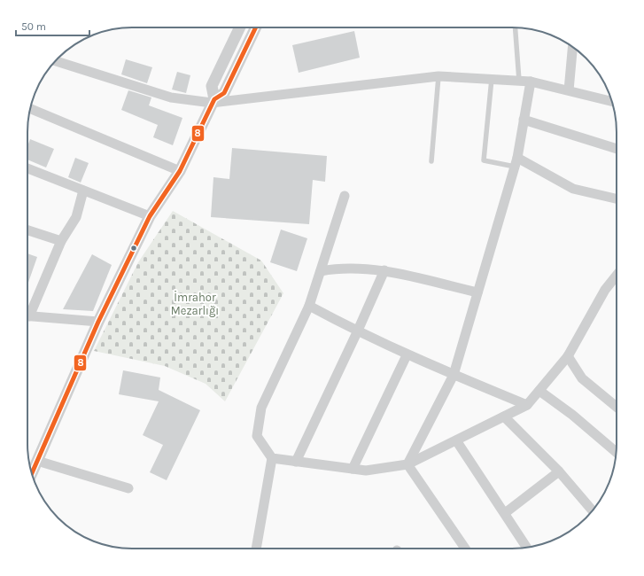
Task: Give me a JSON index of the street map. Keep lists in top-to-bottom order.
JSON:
{
  "parks": ["İmrahor Mezarlığı"],
  "lines": ["transit line 8"],
  "scale_bar": "50 m"
}
